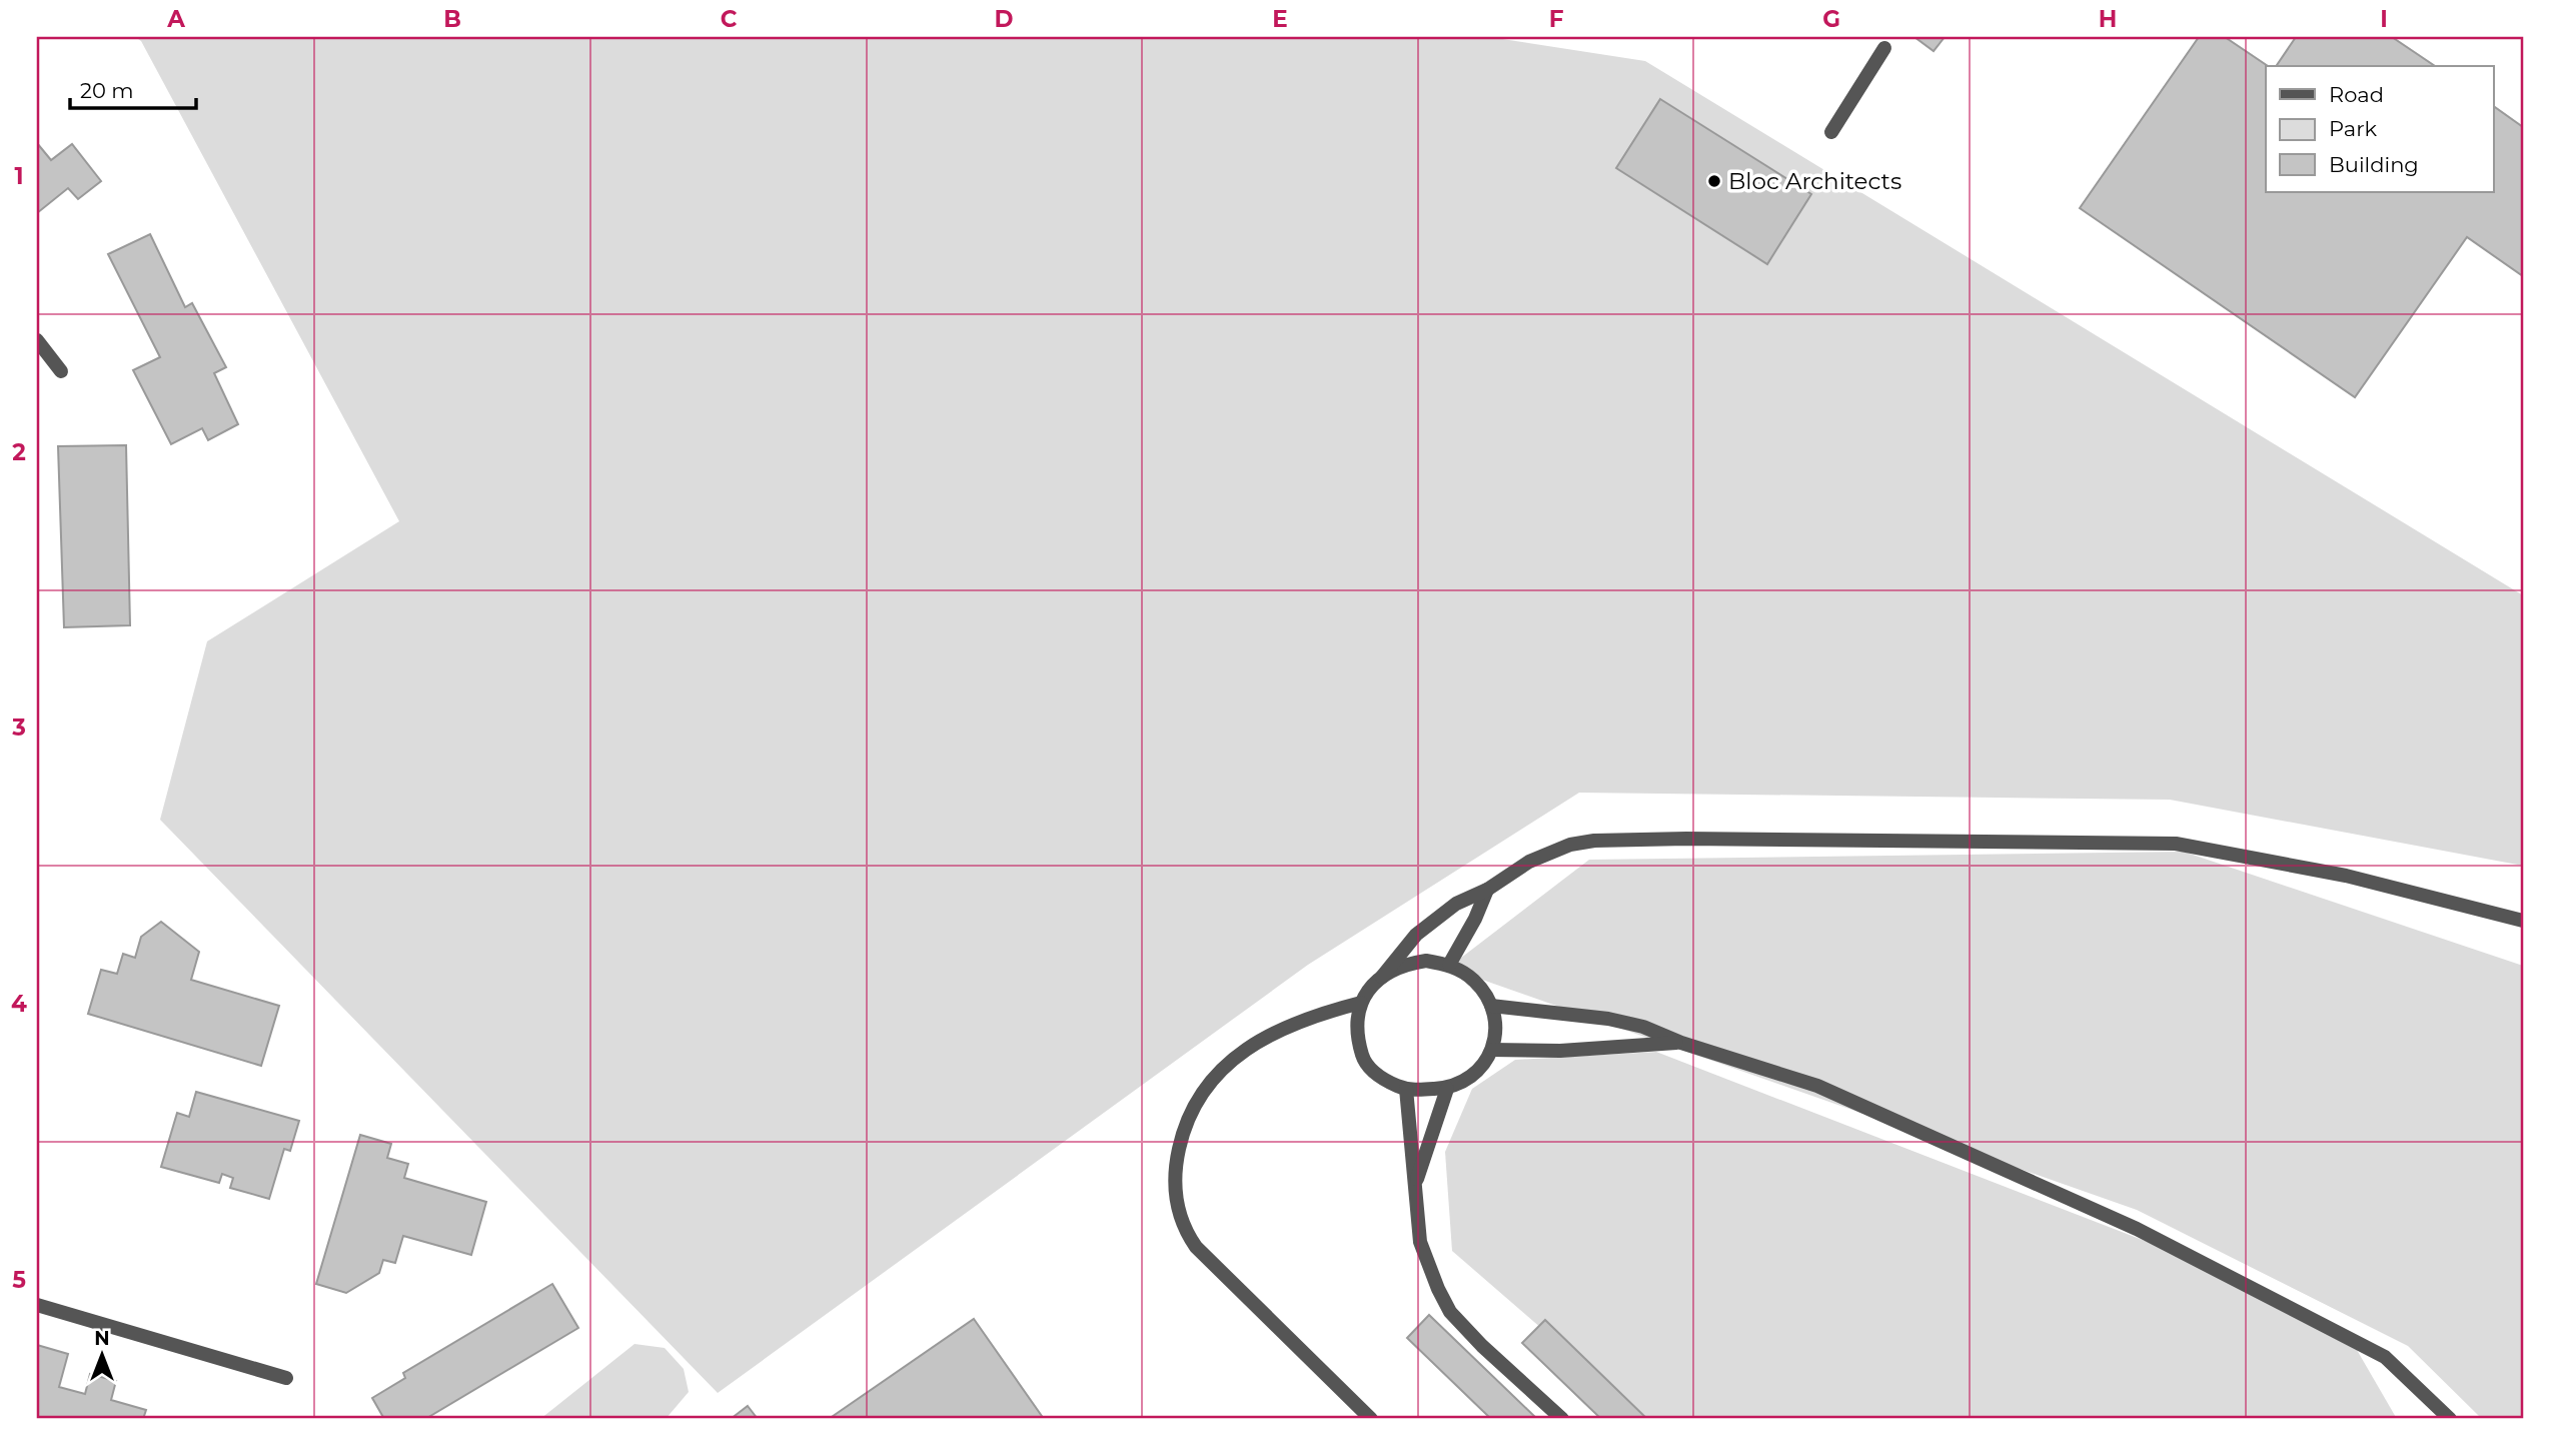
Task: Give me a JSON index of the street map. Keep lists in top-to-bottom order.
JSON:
{
  "places": ["Bloc Architects"],
  "legend": ["Road", "Park", "Building"],
  "scale_bar": "20 m",
  "north": "top",
  "grid": {
    "columns": [
      "A",
      "B",
      "C",
      "D",
      "E",
      "F",
      "G",
      "H",
      "I"
    ],
    "rows": [
      "1",
      "2",
      "3",
      "4",
      "5"
    ]
  }
}
